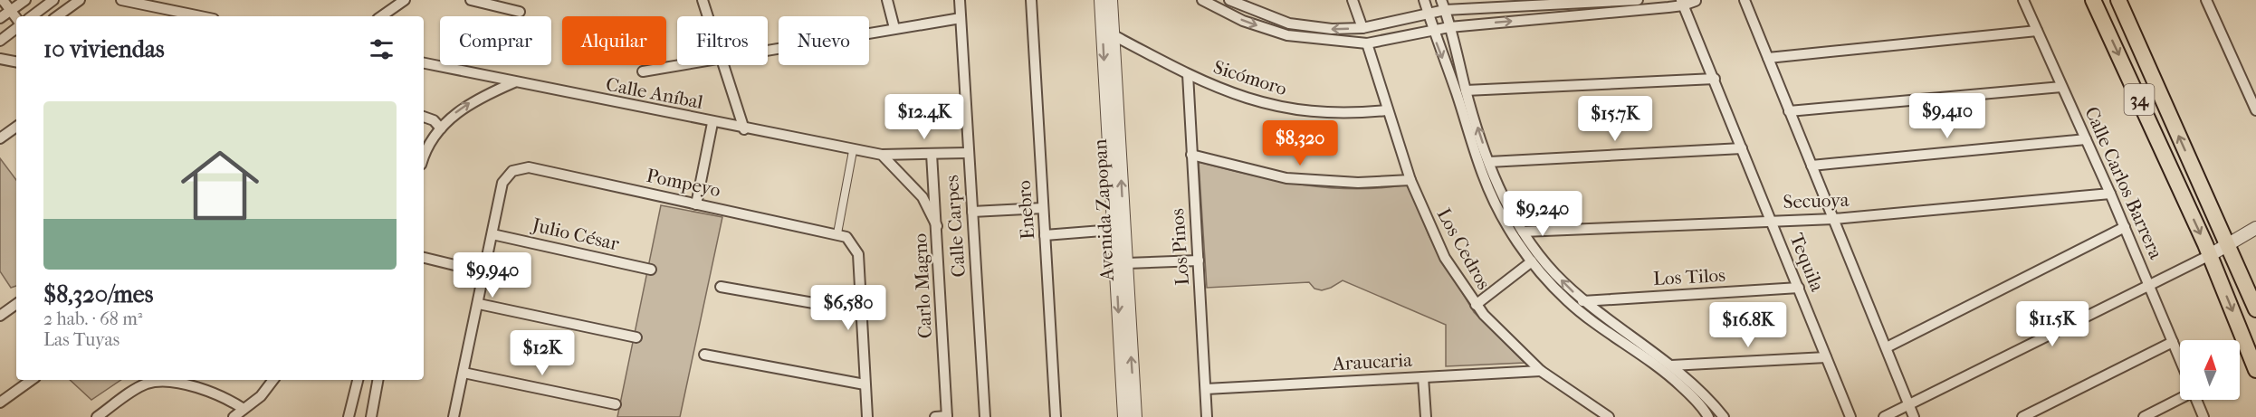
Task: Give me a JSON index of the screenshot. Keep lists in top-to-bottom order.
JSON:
{
  "streets": {
    "main road": ["34"],
    "street": [
      "Sicómoro",
      "Calle Aníbal",
      "Pompeyo",
      "Calle Carlos Barrera",
      "Secuoya",
      "Enebro",
      "Avenida Zapopan",
      "Calle Carpes",
      "Julio César",
      "Los Pinos",
      "Los Cedros",
      "Tequila",
      "Los Tilos",
      "Carlo Magno",
      "Araucaria"
    ]
  },
  "crossings": [
    ["Sicómoro", "Avenida Zapopan"],
    ["Sicómoro", "Los Pinos"],
    ["Sicómoro", "Los Cedros"],
    ["Calle Aníbal", "Calle Carpes"],
    ["Calle Aníbal", "Carlo Magno"],
    ["Pompeyo", "Julio César"],
    ["Calle Carlos Barrera", "Secuoya"],
    ["Secuoya", "Tequila"],
    ["Los Pinos", "Araucaria"],
    ["Los Cedros", "Araucaria"],
    ["Tequila", "Los Tilos"]
  ],
  "north": "top",
  "page": {
    "chip": [
      "Comprar",
      "Alquilar",
      "Filtros",
      "Nuevo"
    ],
    "heading": "10 viviendas",
    "list": [
      {
        "name": "$8,320/mes",
        "note": "2 hab. · 68 m² · Las Tuyas"
      }
    ],
    "price": [
      "$9,410",
      "$12.4K",
      "$15.7K",
      "$8,320",
      "$9,240",
      "$9,940",
      "$6,580",
      "$11.5K",
      "$16.8K",
      "$12K"
    ]
  }
}
